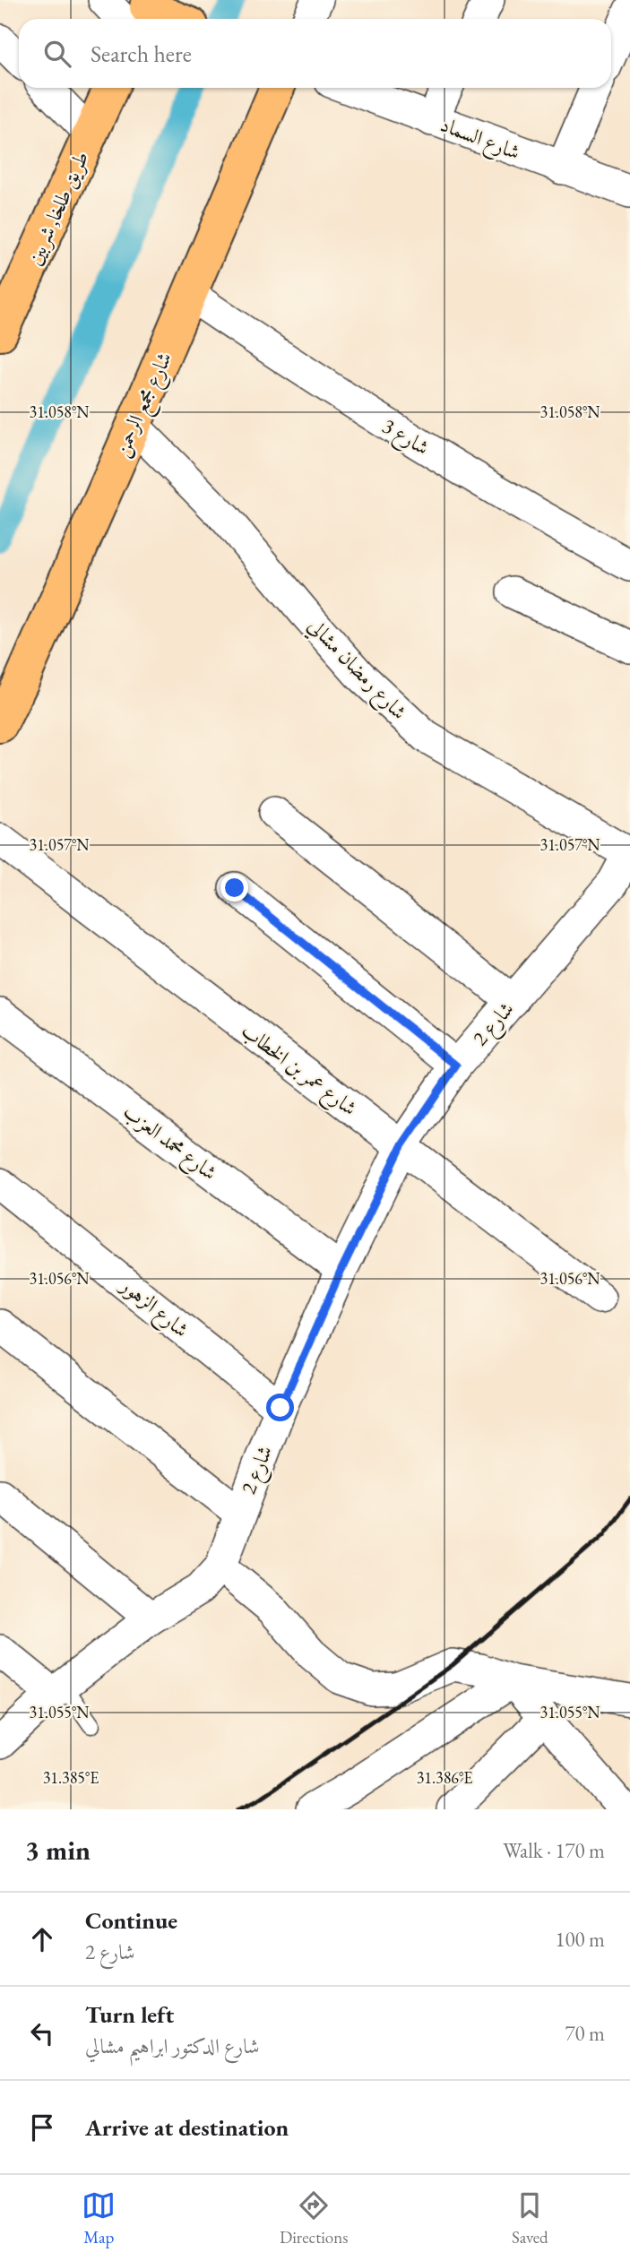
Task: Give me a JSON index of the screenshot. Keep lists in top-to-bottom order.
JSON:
{
  "streets": {
    "main road": ["طريق طلخا, شربين", "شارع مجمع الرحمن"],
    "street": [
      "شارع السماد",
      "شارع 3",
      "شارع رمضان مشالي",
      "شارع 2",
      "شارع عمر بن الخطاب",
      "شارع محمد العزب",
      "شارع الزهور"
    ]
  },
  "crossings": [
    ["شارع مجمع الرحمن", "شارع 3"],
    ["شارع مجمع الرحمن", "شارع رمضان مشالي"],
    ["شارع رمضان مشالي", "شارع 2"],
    ["شارع 2", "شارع عمر بن الخطاب"],
    ["شارع 2", "شارع محمد العزب"],
    ["شارع 2", "شارع الزهور"]
  ],
  "page": {
    "search": "Search here",
    "heading": ["3 min", "Walk · 170 m"],
    "list": [
      ["Continue", "شارع 2", "100 m"],
      ["Turn left", "شارع الدكتور ابراهيم مشالي", "70 m"],
      "Arrive at destination"
    ],
    "nav": ["Map", "Directions", "Saved"]
  },
  "coordinates": [
    "31.058°N",
    "31.057°N",
    "31.056°N",
    "31.055°N",
    "31.385°E",
    "31.386°E"
  ]
}
